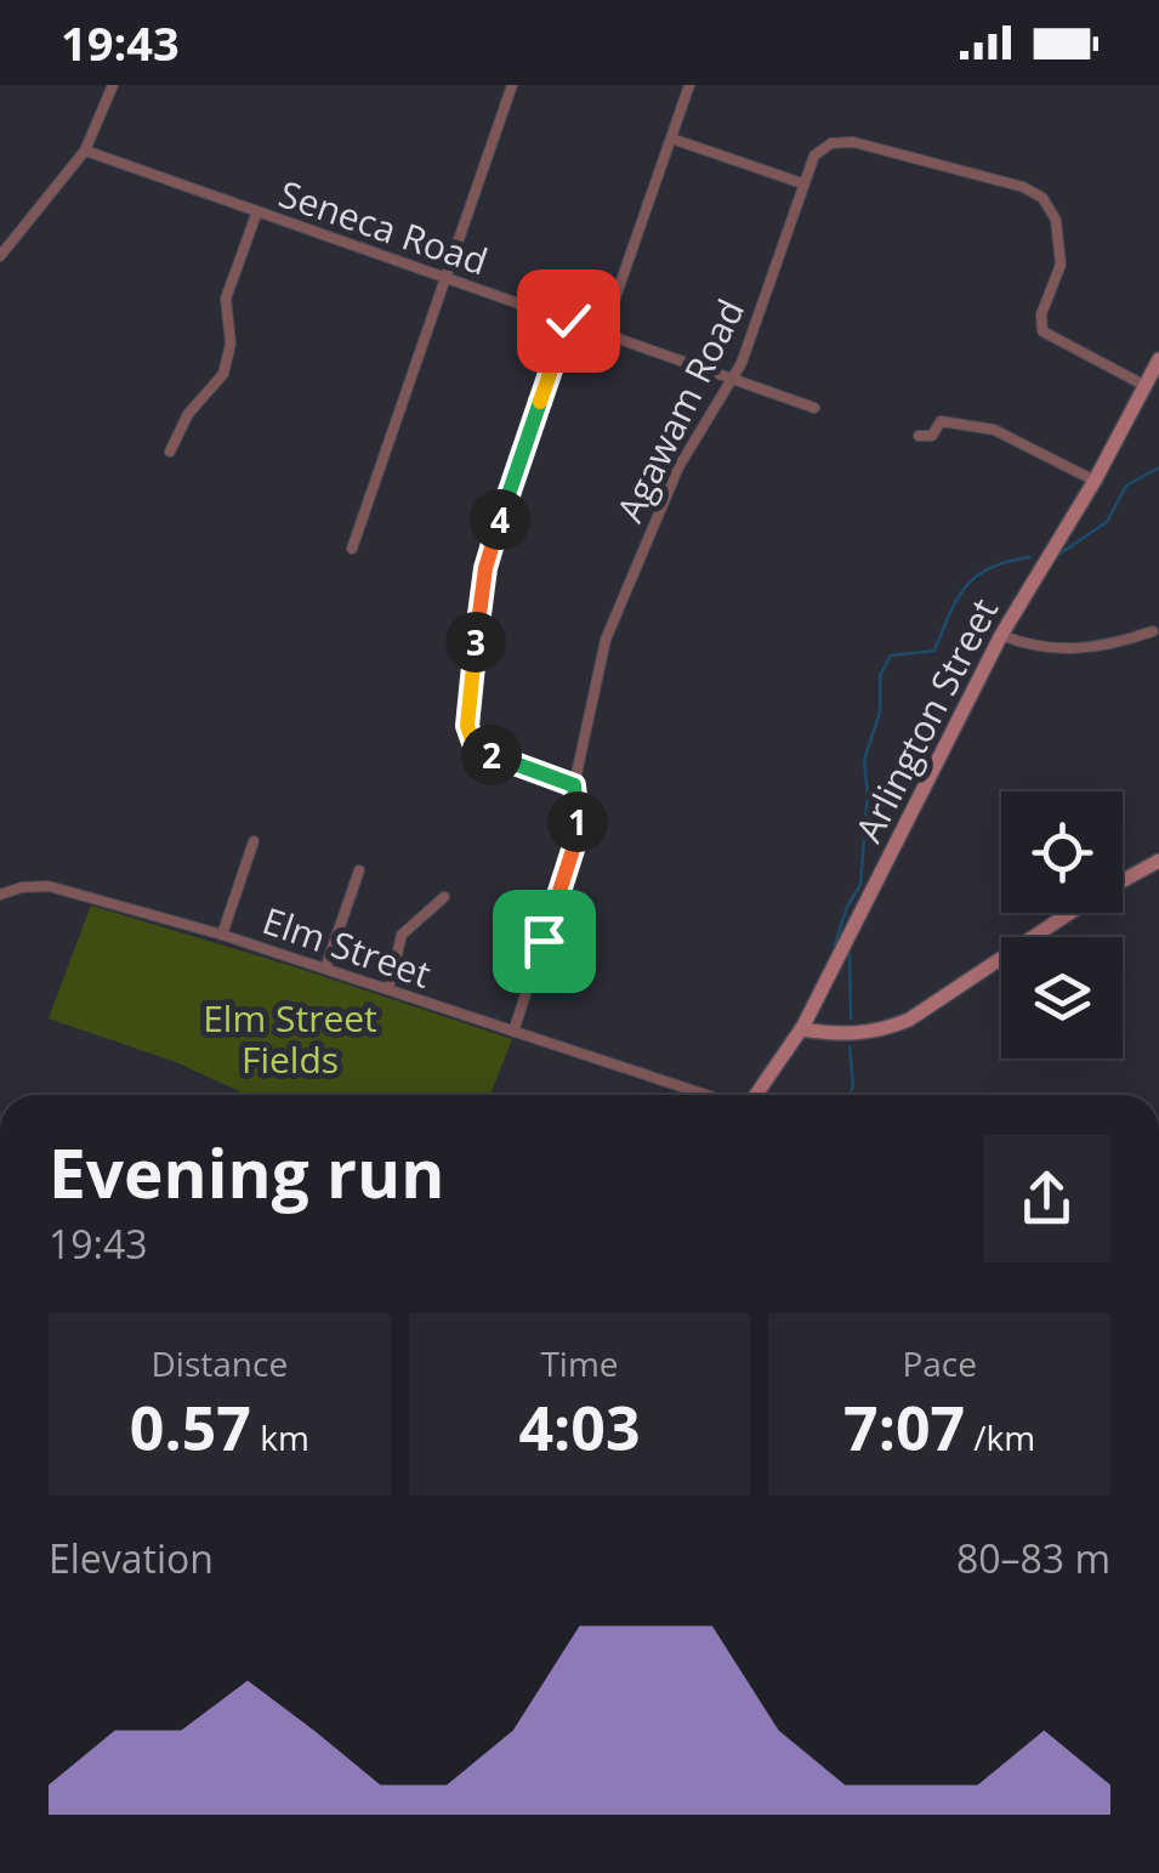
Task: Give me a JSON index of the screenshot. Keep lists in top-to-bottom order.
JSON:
{
  "streets": {
    "street": [
      "Seneca Road",
      "Agawam Road",
      "Arlington Street",
      "Elm Street"
    ]
  },
  "crossings": [
    ["Seneca Road", "Agawam Road"],
    ["Agawam Road", "Arlington Street"],
    ["Agawam Road", "Elm Street"]
  ],
  "parks": ["Elm Street Fields"],
  "page": {
    "status": "19:43",
    "pins": [
      "4",
      "3",
      "2",
      "1"
    ],
    "heading": ["Evening run", "19:43"],
    "stats": [
      ["Distance", "0.57 km"],
      ["Time", "4:03"],
      ["Pace", "7:07 /km"]
    ],
    "chart": ["Elevation", "80–83 m"]
  }
}
